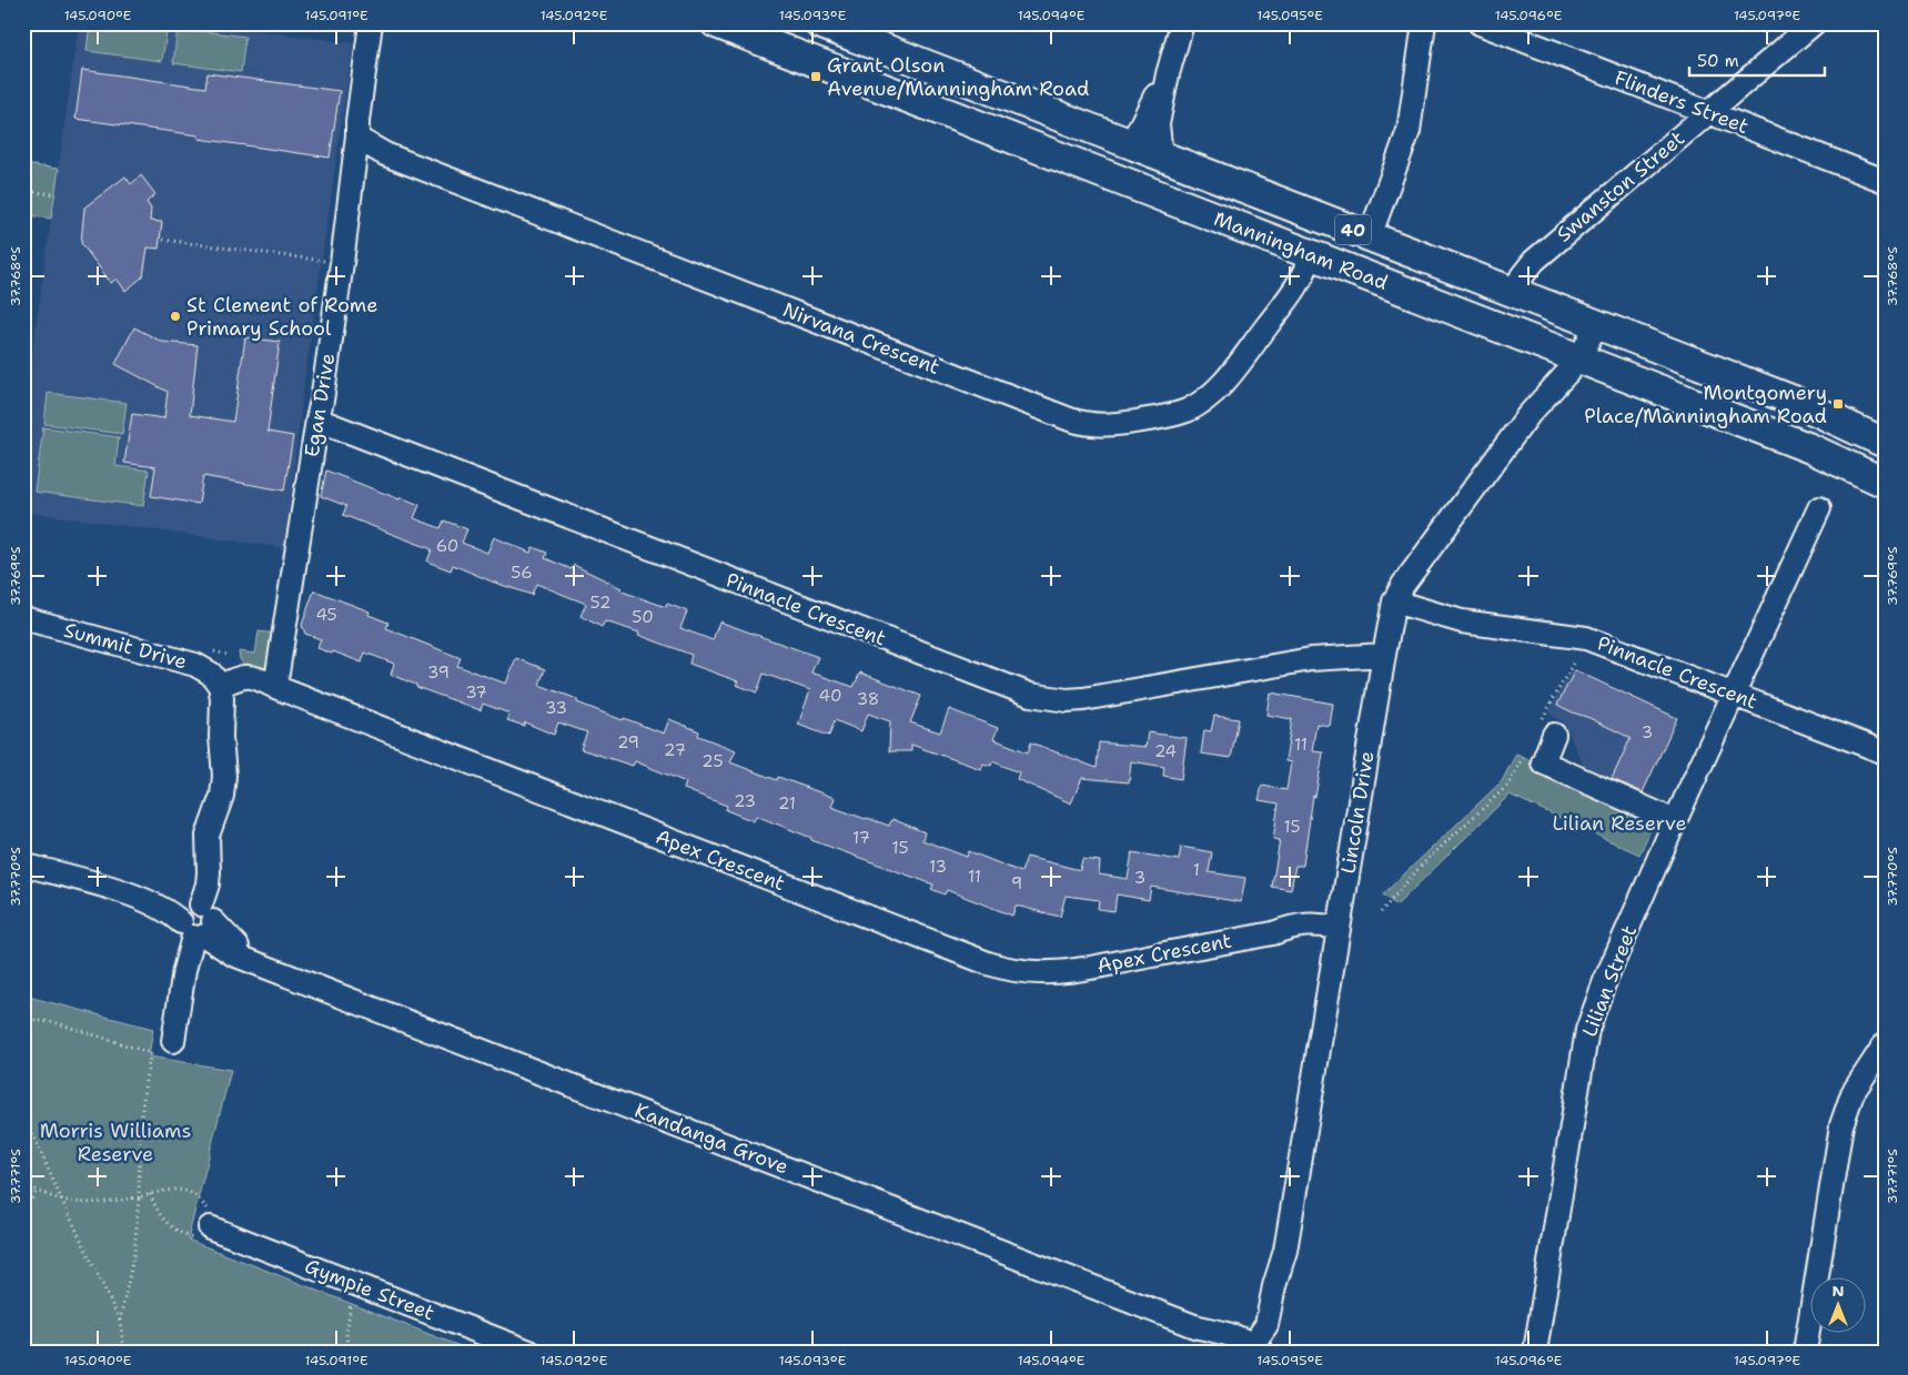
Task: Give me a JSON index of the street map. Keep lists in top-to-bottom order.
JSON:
{
  "streets": {
    "main road": ["40", "Manningham Road"],
    "street": [
      "Flinders Street",
      "Swanston Street",
      "Nirvana Crescent",
      "Egan Drive",
      "Pinnacle Crescent",
      "Summit Drive",
      "Lincoln Drive",
      "Apex Crescent",
      "Lilian Street",
      "Kandanga Grove",
      "Gympie Street"
    ]
  },
  "crossings": [
    ["Flinders Street", "Swanston Street"],
    ["Swanston Street", "Manningham Road"],
    ["Manningham Road", "Nirvana Crescent"],
    ["Manningham Road", "Lincoln Drive"],
    ["Nirvana Crescent", "Egan Drive"],
    ["Egan Drive", "Pinnacle Crescent"],
    ["Egan Drive", "Apex Crescent"],
    ["Pinnacle Crescent", "Lincoln Drive"],
    ["Pinnacle Crescent", "Lilian Street"],
    ["Lincoln Drive", "Apex Crescent"],
    ["Lincoln Drive", "Kandanga Grove"]
  ],
  "parks": ["Lilian Reserve", "Morris Williams Reserve"],
  "places": {
    "transit": ["Grant Olson Avenue/Manningham Road", "Montgomery Place/Manningham Road"],
    "other": ["St Clement of Rome Primary School"]
  },
  "house_numbers": [
    "60",
    "56",
    "52",
    "45",
    "50",
    "39",
    "37",
    "40",
    "38",
    "33",
    "3",
    "29",
    "11",
    "27",
    "24",
    "25",
    "23",
    "21",
    "15",
    "17",
    "15",
    "13",
    "1",
    "11",
    "3",
    "9"
  ],
  "scale_bar": "50 m",
  "north": "top",
  "coordinates": [
    "145.090°E",
    "145.091°E",
    "145.092°E",
    "145.093°E",
    "145.094°E",
    "145.095°E",
    "145.096°E",
    "145.097°E",
    "37.768°S",
    "37.769°S",
    "37.770°S",
    "37.771°S"
  ]
}
